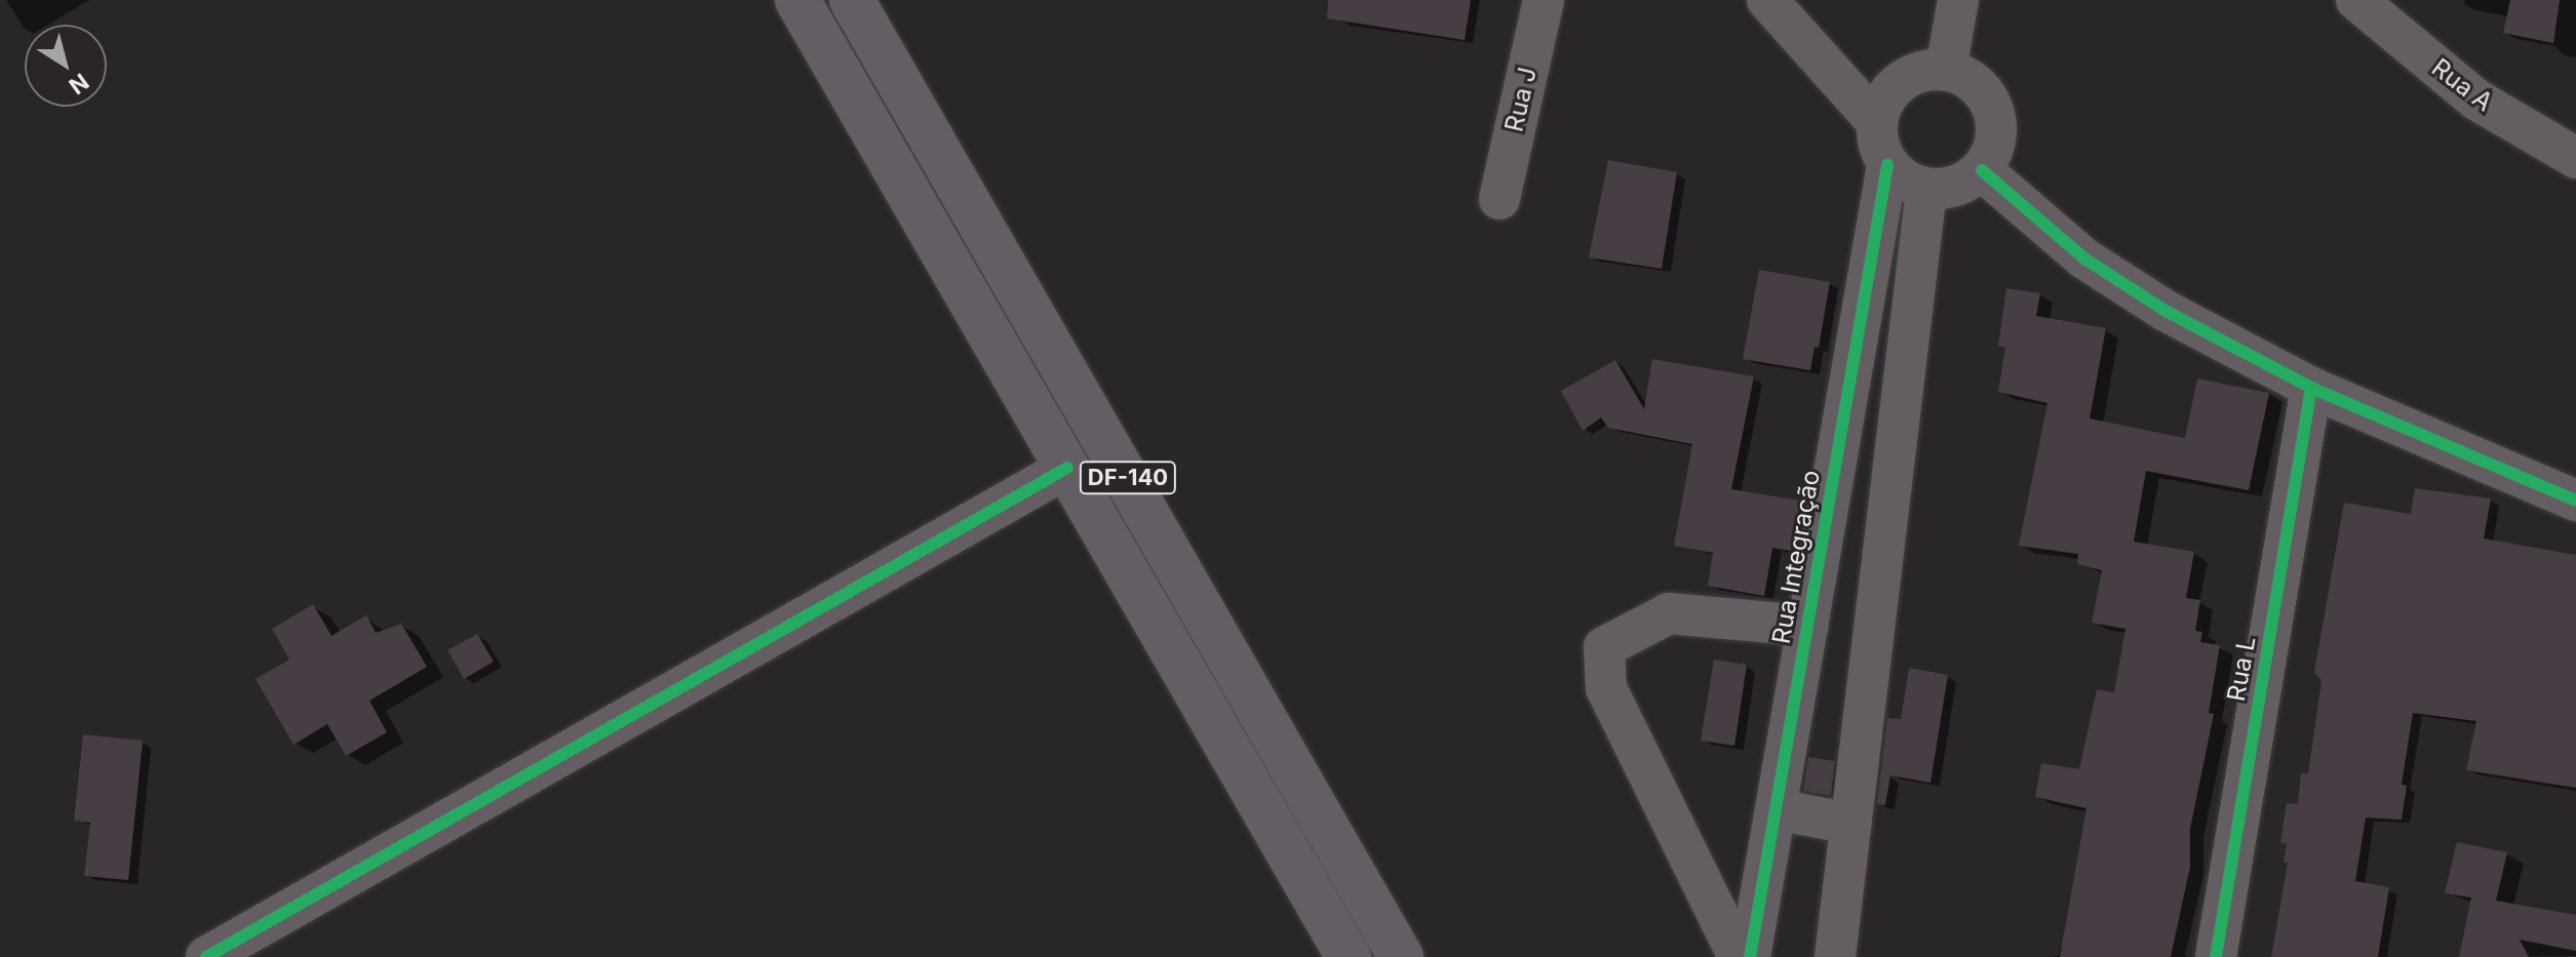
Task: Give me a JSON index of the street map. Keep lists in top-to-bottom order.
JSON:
{
  "streets": {
    "main road": ["DF-140"],
    "street": [
      "Rua A",
      "Rua J",
      "Rua Integração",
      "Rua L"
    ]
  },
  "north": "bottom right"
}
